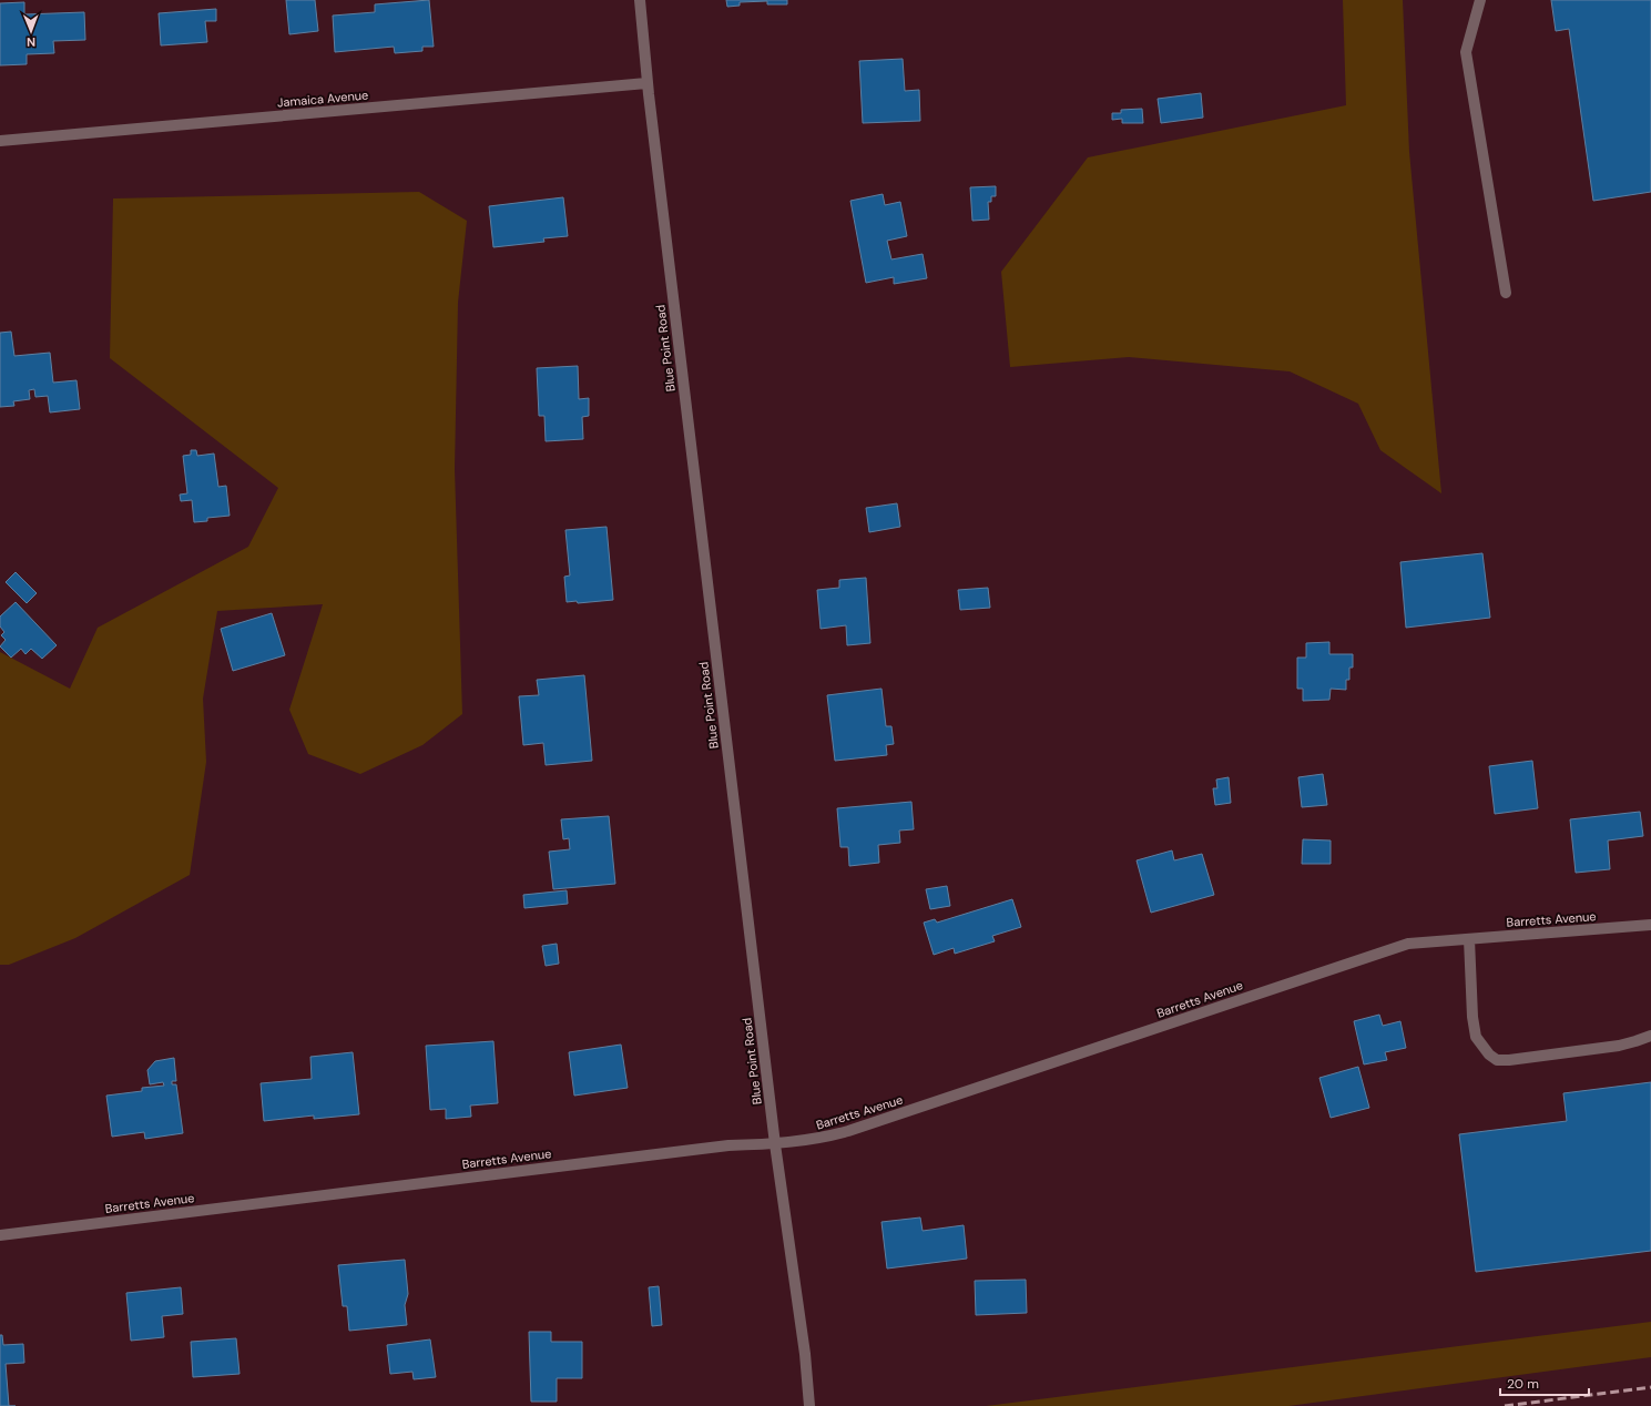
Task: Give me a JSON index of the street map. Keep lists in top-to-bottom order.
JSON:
{
  "streets": {
    "street": ["Jamaica Avenue", "Blue Point Road", "Barretts Avenue"]
  },
  "crossings": [
    ["Jamaica Avenue", "Blue Point Road"],
    ["Blue Point Road", "Barretts Avenue"]
  ],
  "scale_bar": "20 m",
  "north": "bottom"
}
